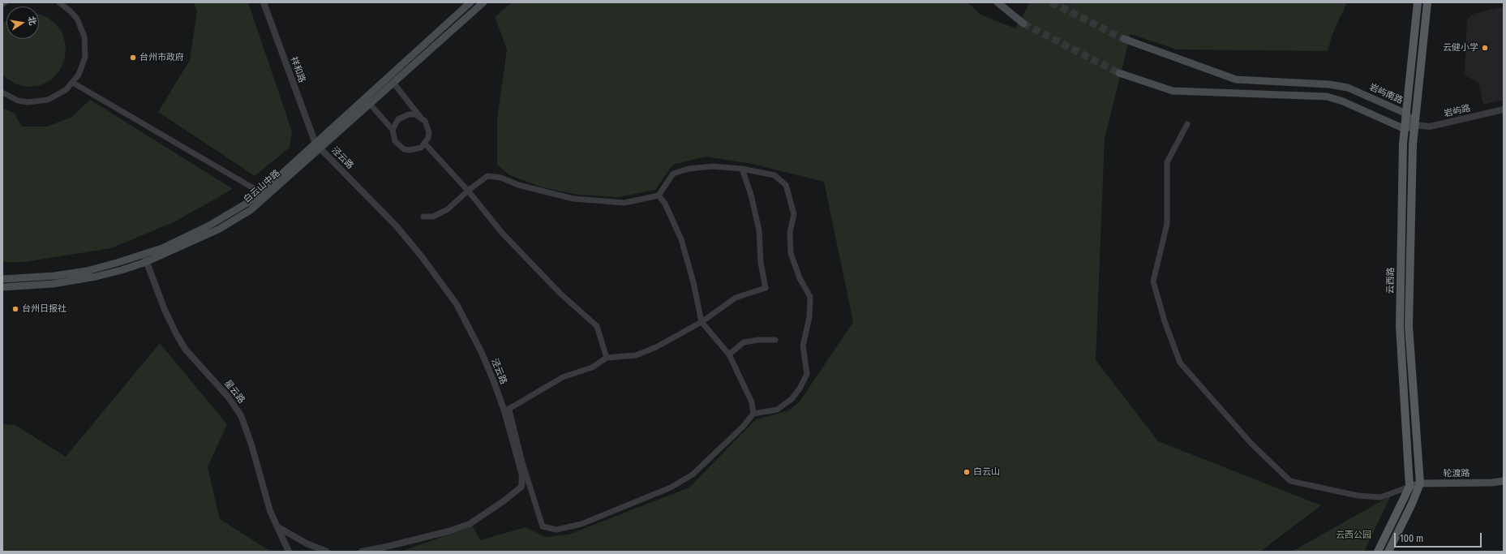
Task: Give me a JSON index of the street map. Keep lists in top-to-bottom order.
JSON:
{
  "streets": {
    "main road": [
      "岩屿南路",
      "白云山中路",
      "云西路",
      "轮渡路"
    ],
    "street": [
      "祥和路",
      "岩屿路",
      "泾云路",
      "星云路"
    ]
  },
  "crossings": [
    ["祥和路", "泾云路"],
    ["祥和路", "白云山中路"],
    ["岩屿南路", "岩屿路"],
    ["岩屿南路", "云西路"],
    ["泾云路", "白云山中路"],
    ["白云山中路", "星云路"],
    ["云西路", "轮渡路"]
  ],
  "parks": ["云西公园"],
  "places": [
    "云健小学",
    "台州市政府",
    "台州日报社",
    "白云山"
  ],
  "scale_bar": "100 m",
  "north": "right"
}
